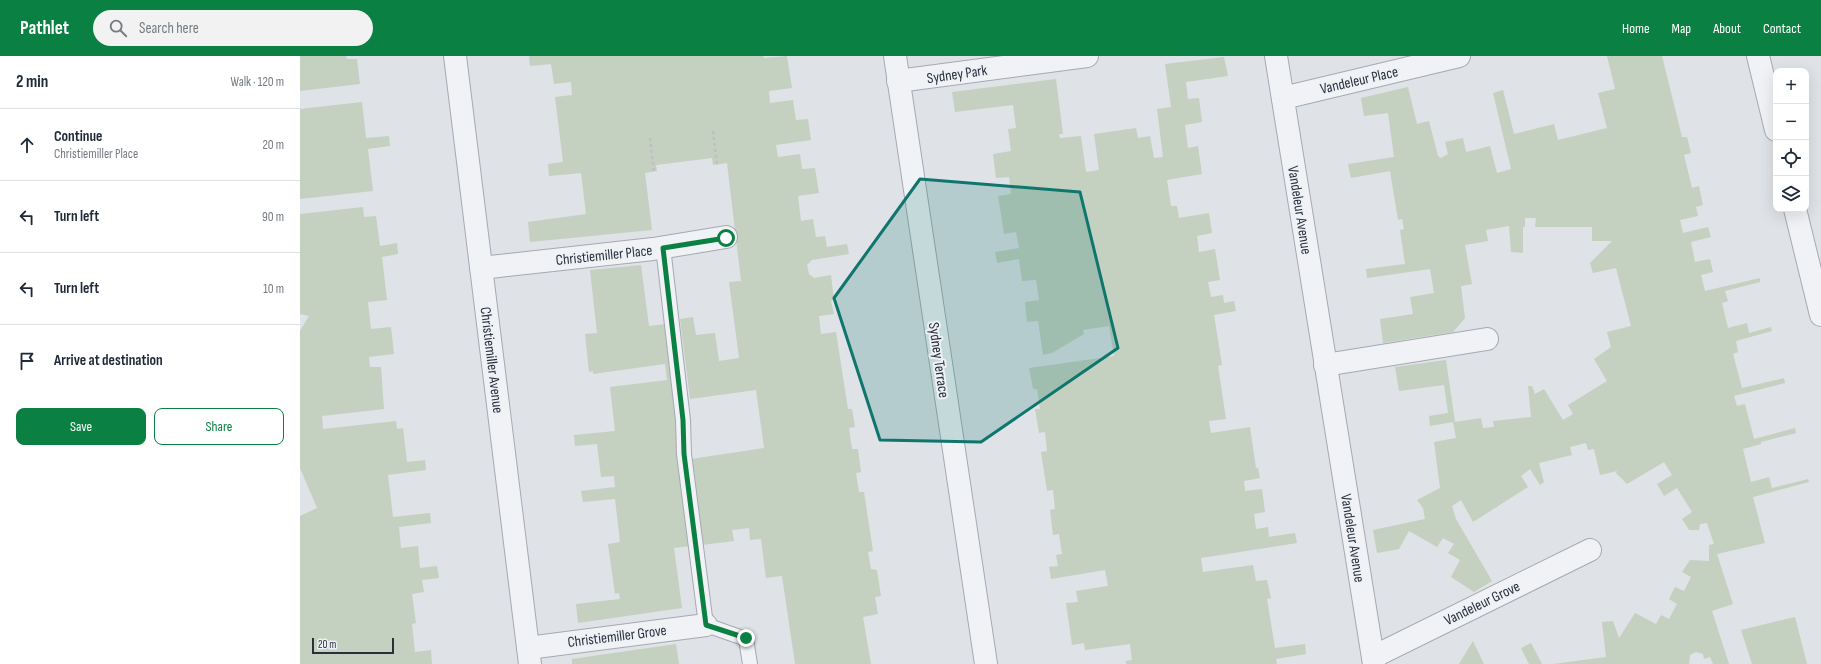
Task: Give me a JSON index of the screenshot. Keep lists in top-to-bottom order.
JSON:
{
  "streets": {
    "street": [
      "Sydney Park",
      "Vandeleur Place",
      "Vandeleur Avenue",
      "Christiemiller Place",
      "Christiemiller Avenue",
      "Sydney Terrace",
      "Vandeleur Grove",
      "Christiemiller Grove"
    ]
  },
  "crossings": [
    ["Sydney Park", "Sydney Terrace"],
    ["Vandeleur Place", "Vandeleur Avenue"],
    ["Vandeleur Avenue", "Vandeleur Grove"],
    ["Christiemiller Place", "Christiemiller Avenue"],
    ["Christiemiller Avenue", "Christiemiller Grove"]
  ],
  "scale_bar": "20 m",
  "page": {
    "header": "Pathlet",
    "search": "Search here",
    "nav": [
      "Home",
      "Map",
      "About",
      "Contact"
    ],
    "heading": ["2 min", "Walk · 120 m"],
    "map_buttons": ["+", "−"],
    "list": [
      ["Continue", "Christiemiller Place", "20 m"],
      ["Turn left", "90 m"],
      ["Turn left", "10 m"],
      "Arrive at destination"
    ],
    "buttons": ["Save", "Share"],
    "scale": "20 m"
  }
}
